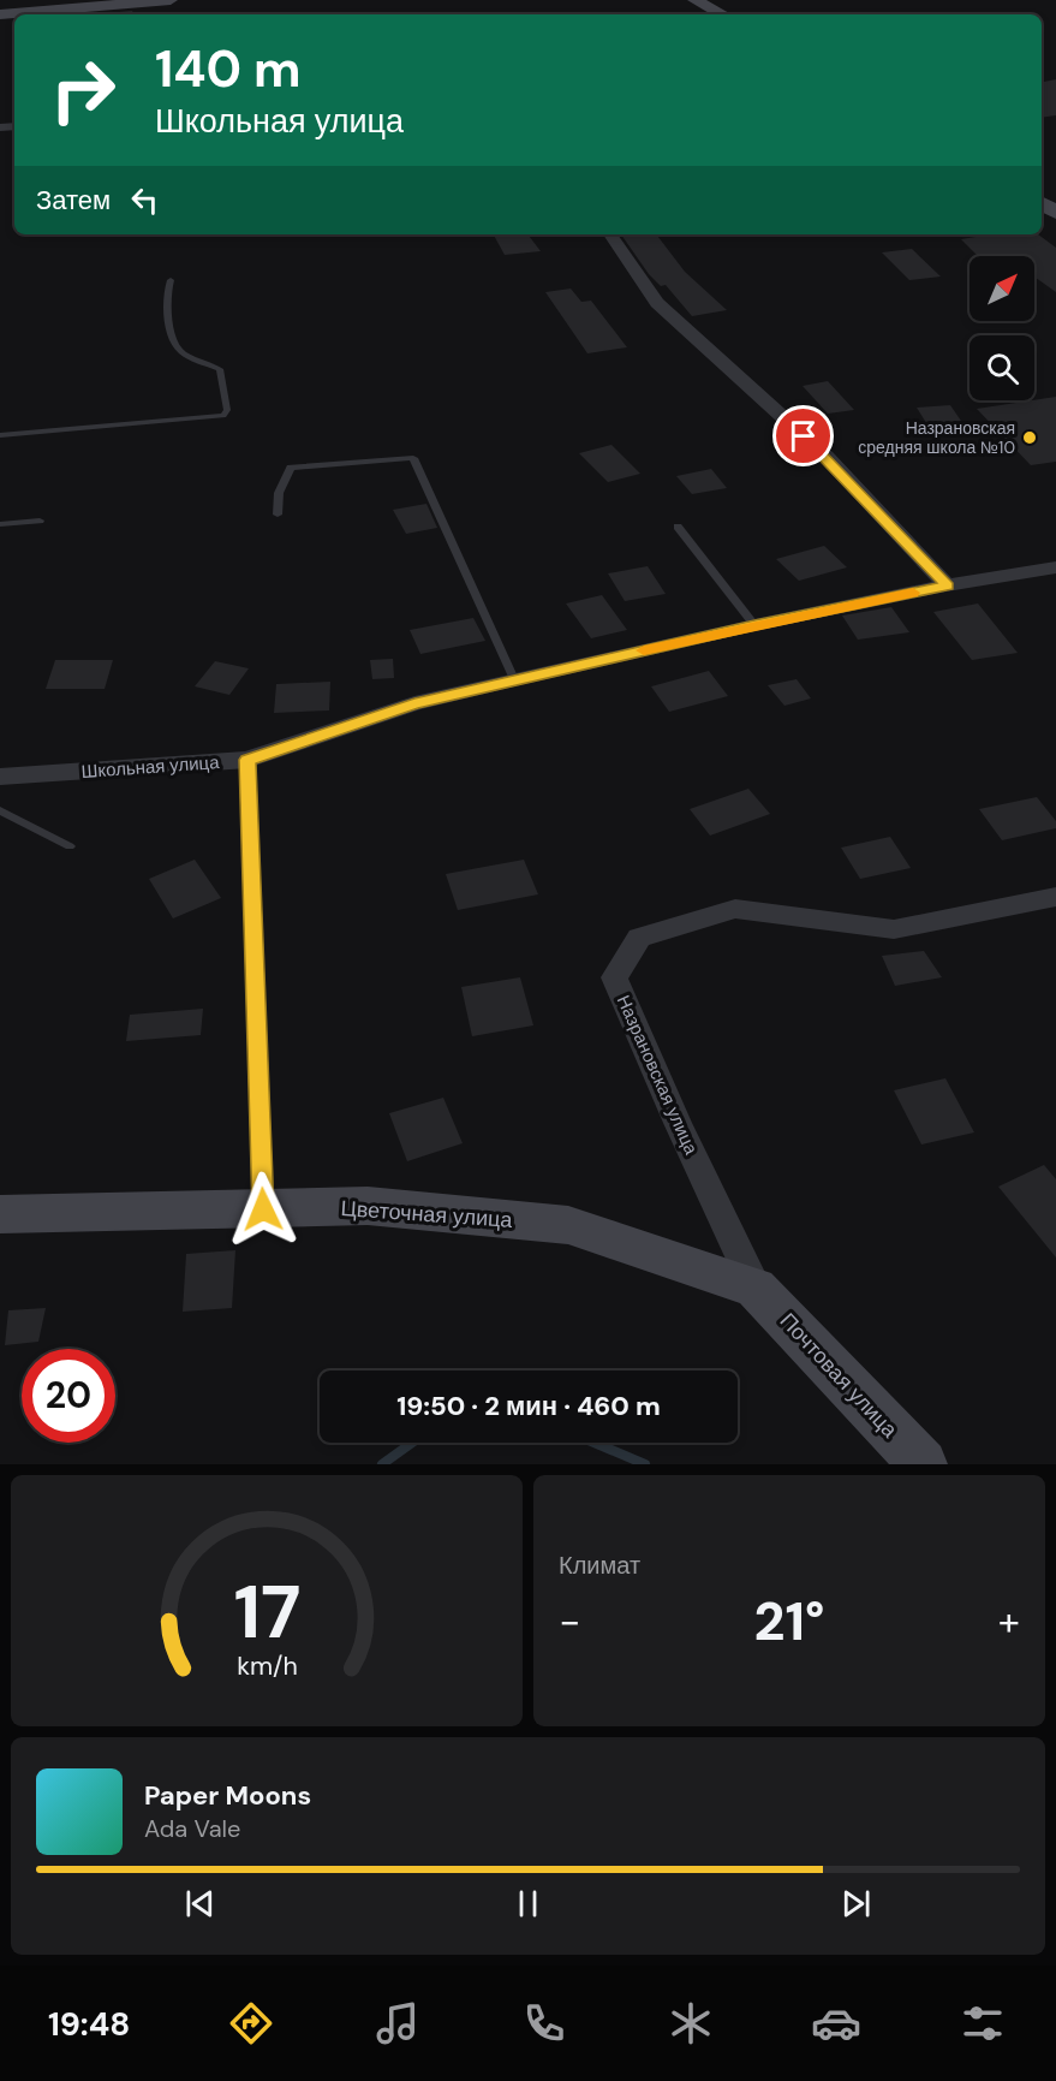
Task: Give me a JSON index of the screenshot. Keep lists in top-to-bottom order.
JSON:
{
  "streets": {
    "street": [
      "Школьная улица",
      "Назрановская улица",
      "Цветочная улица",
      "Почтовая улица"
    ]
  },
  "crossings": [
    ["Назрановская улица", "Цветочная улица"],
    ["Назрановская улица", "Почтовая улица"],
    ["Цветочная улица", "Почтовая улица"]
  ],
  "places": ["Назрановская средняя школа №10"],
  "north": "top right",
  "page": {
    "turn": ["140 m", "Школьная улица"],
    "then": "Затем",
    "limit": "20",
    "trip": "19:50 · 2 мин · 460 m",
    "tile": "Климат",
    "heat": ["−", "21°", "+"],
    "song": ["Paper Moons", "Ada Vale"],
    "tabs": "19:48",
    "gauge": ["17", "km/h"]
  }
}
